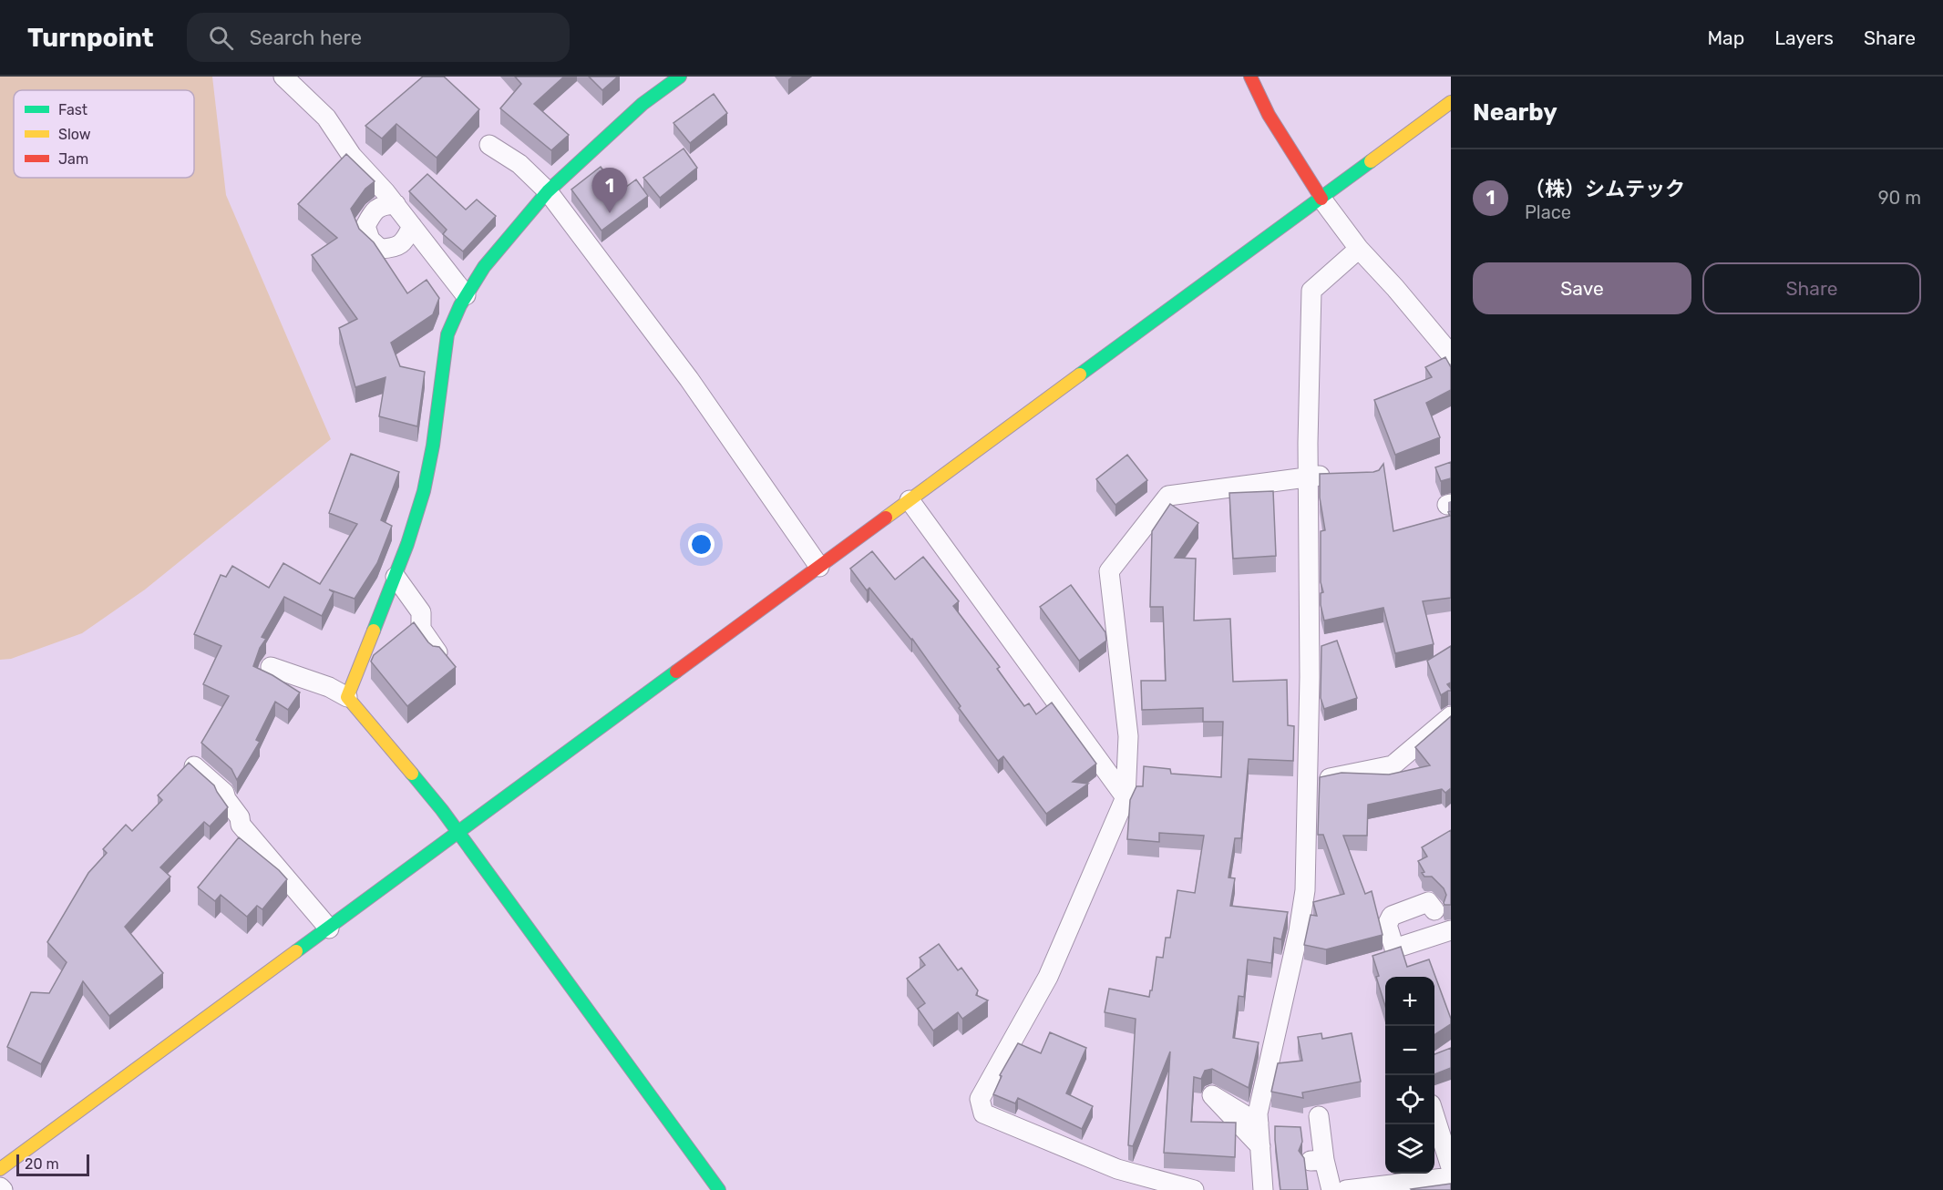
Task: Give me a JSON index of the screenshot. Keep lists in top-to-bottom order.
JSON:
{
  "legend": ["Fast", "Slow", "Jam"],
  "scale_bar": "20 m",
  "page": {
    "header": "Turnpoint",
    "search": "Search here",
    "nav": ["Map", "Layers", "Share"],
    "heading": "Nearby",
    "list": [
      {
        "mark": "1",
        "name": "（株）シムテック",
        "note": "Place",
        "value": "90 m"
      }
    ],
    "pins": "1",
    "buttons": ["Save", "Share"],
    "map_buttons": ["+", "−"],
    "scale": "20 m"
  }
}
